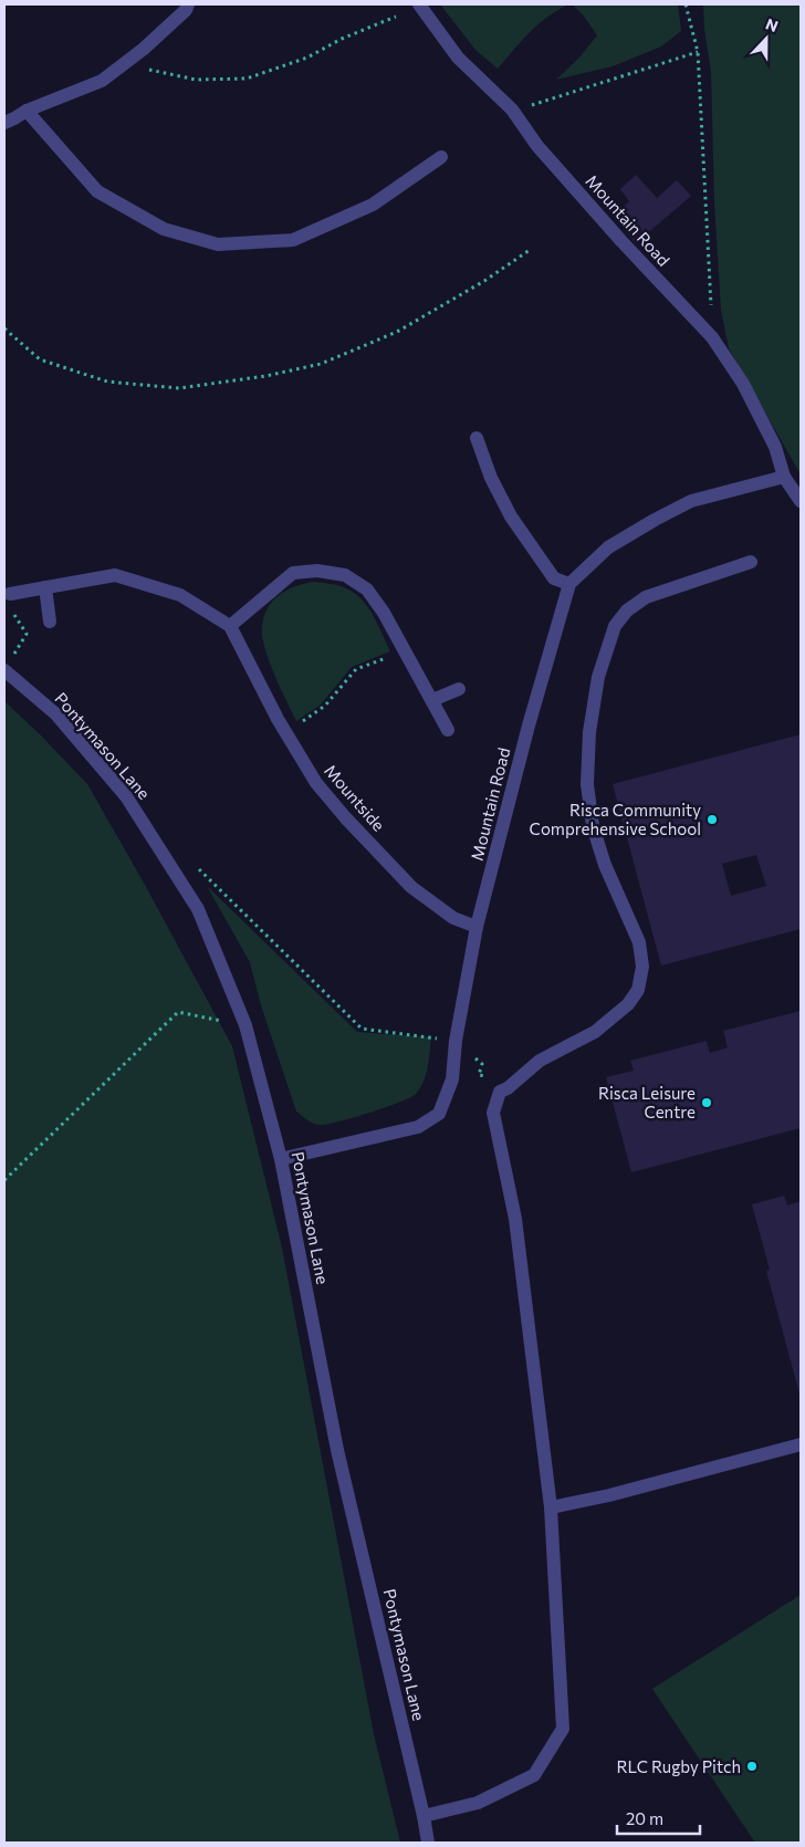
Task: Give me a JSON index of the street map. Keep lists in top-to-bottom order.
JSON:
{
  "streets": {
    "street": ["Mountain Road", "Pontymason Lane", "Mountside"]
  },
  "crossings": [
    ["Mountain Road", "Pontymason Lane"],
    ["Mountain Road", "Mountside"]
  ],
  "places": ["Risca Community Comprehensive School", "Risca Leisure Centre", "RLC Rugby Pitch"],
  "scale_bar": "20 m",
  "north": "top"
}
